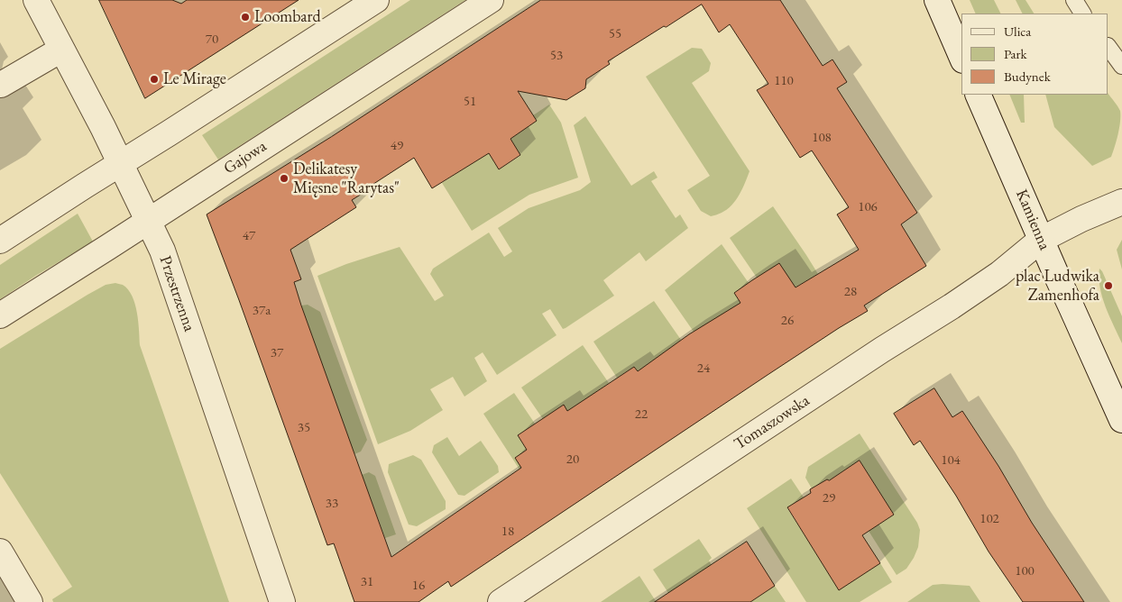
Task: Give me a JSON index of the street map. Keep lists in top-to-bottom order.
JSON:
{
  "streets": {
    "street": [
      "Gajowa",
      "Kamienna",
      "Przestrzenna",
      "Tomaszowska"
    ]
  },
  "crossings": [
    ["Gajowa", "Przestrzenna"],
    ["Kamienna", "Tomaszowska"]
  ],
  "places": [
    "Loombard",
    "Le Mirage",
    "Delikatesy Mięsne \"Rarytas\"",
    "plac Ludwika Zamenhofa"
  ],
  "house_numbers": [
    "55",
    "70",
    "53",
    "110",
    "51",
    "108",
    "49",
    "106",
    "47",
    "28",
    "37a",
    "26",
    "37",
    "24",
    "22",
    "35",
    "20",
    "104",
    "29",
    "33",
    "102",
    "18",
    "100",
    "31",
    "16"
  ],
  "legend": ["Ulica", "Park", "Budynek"]
}
